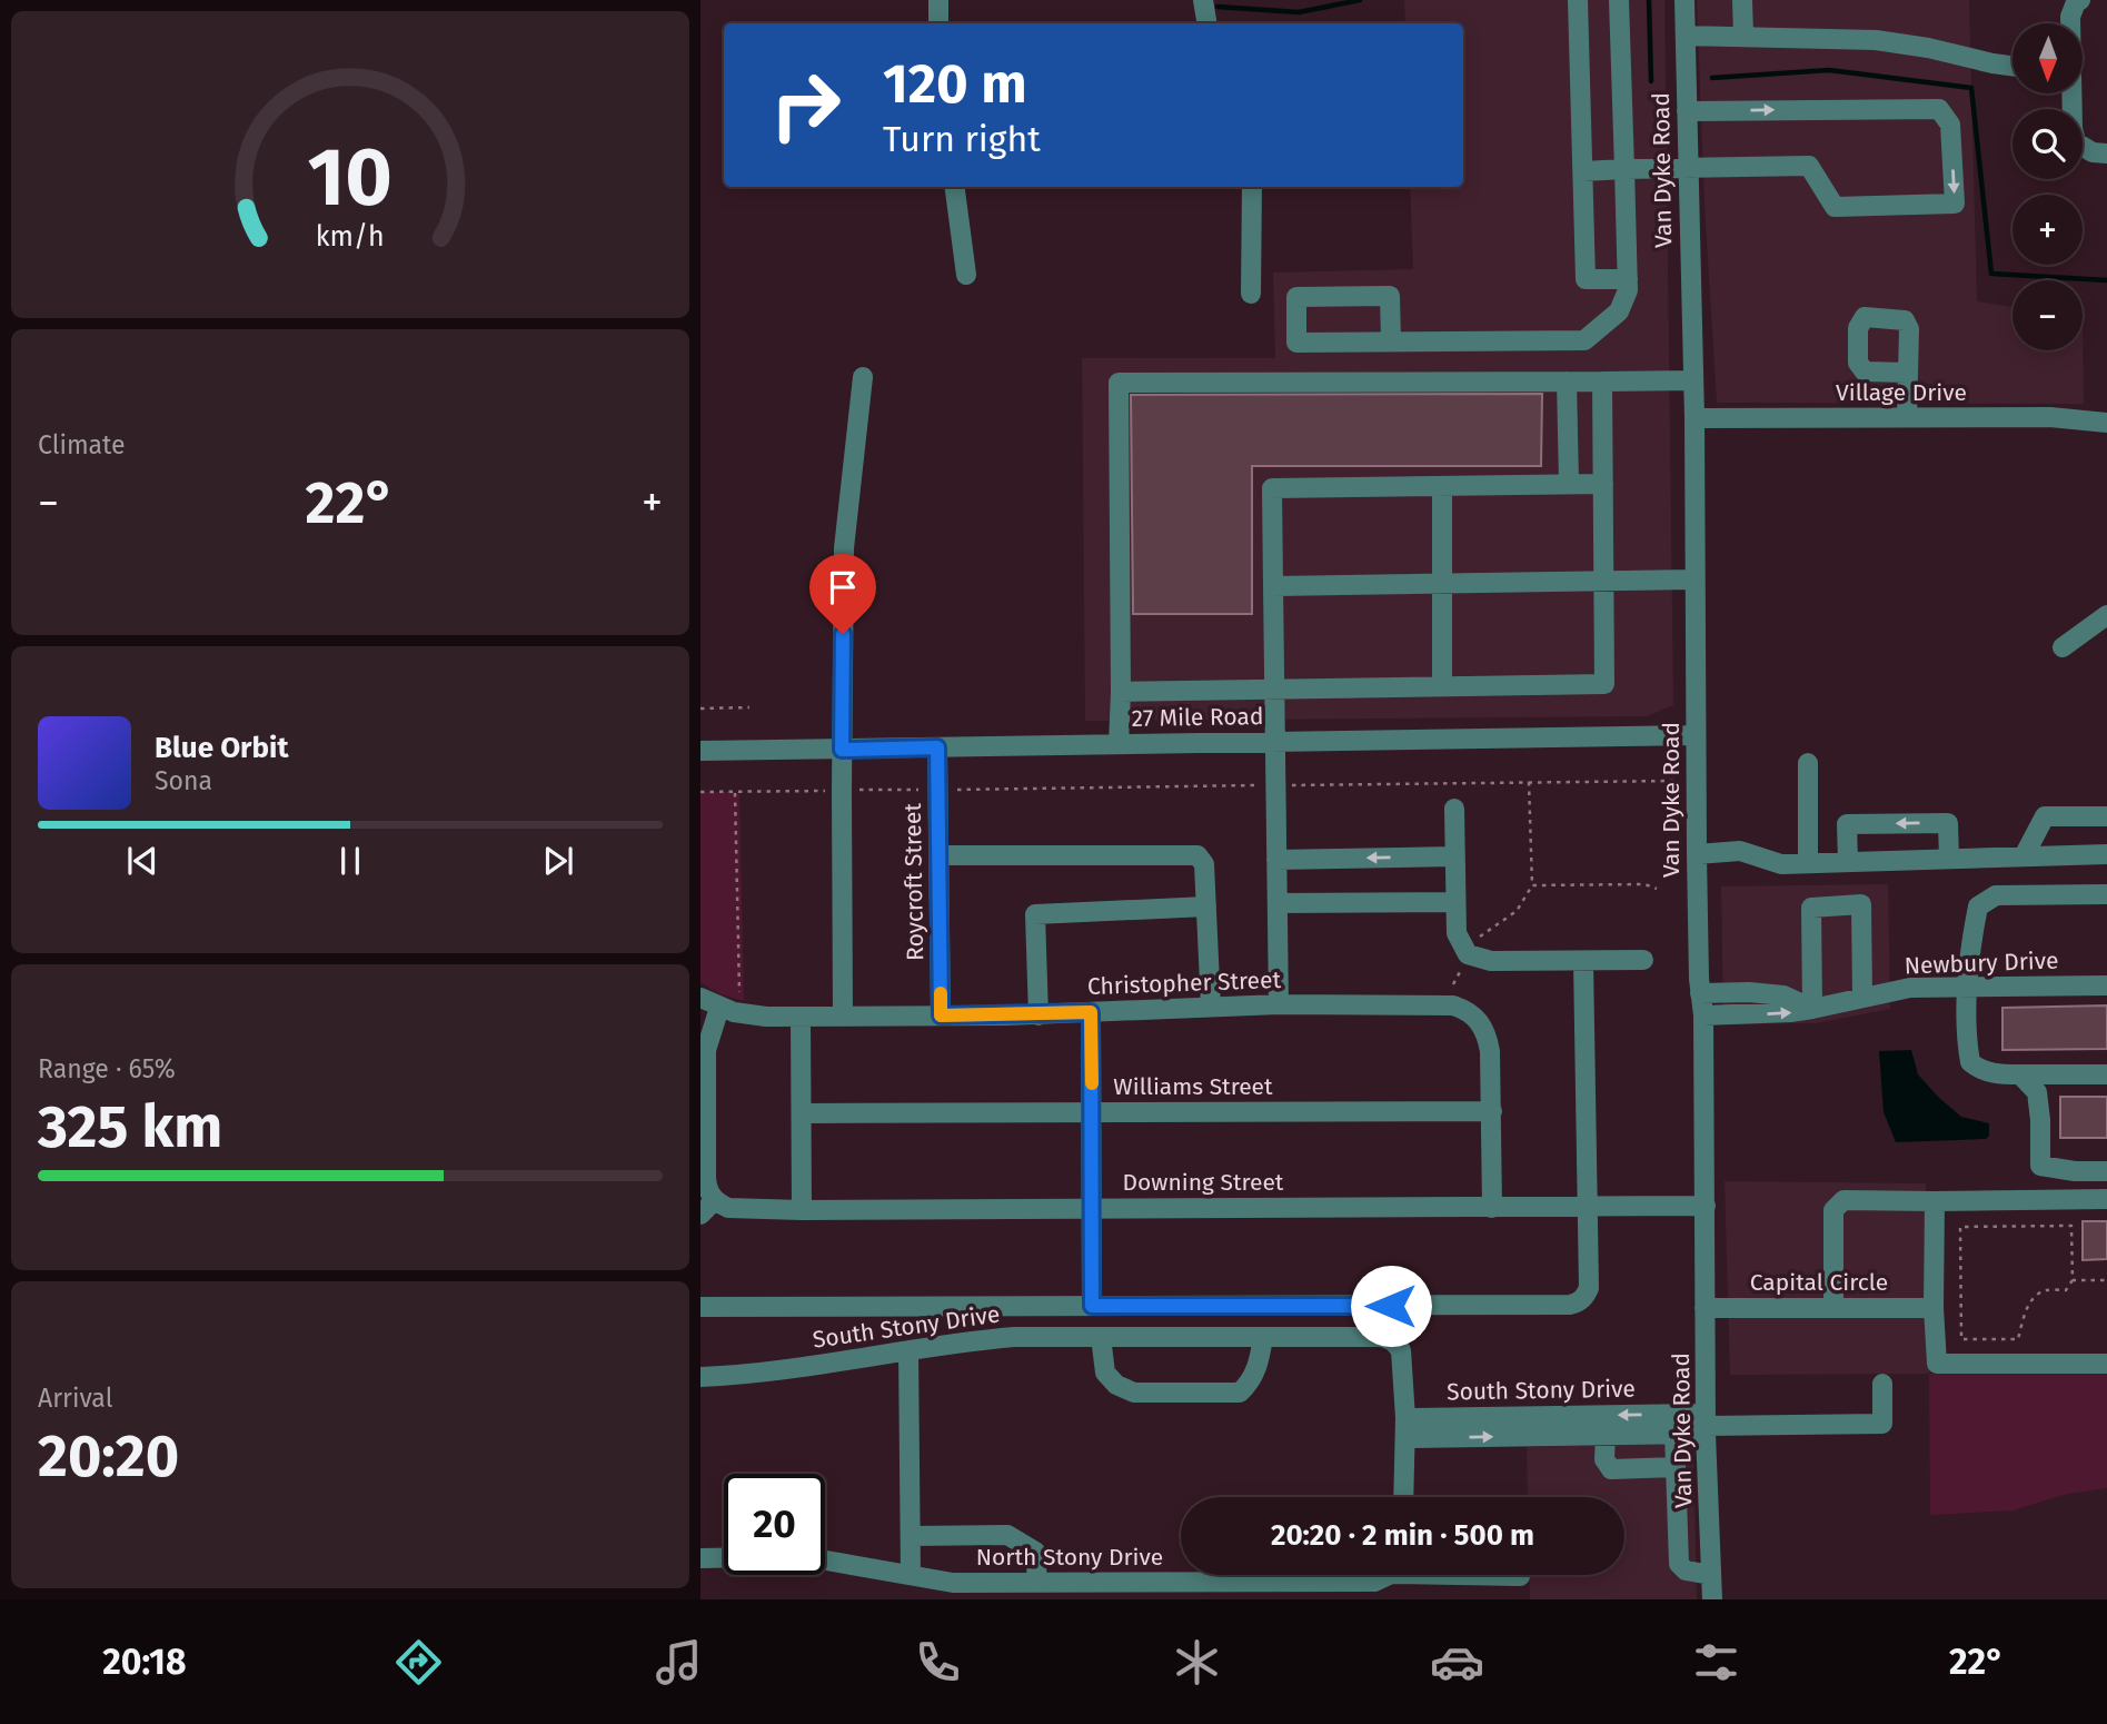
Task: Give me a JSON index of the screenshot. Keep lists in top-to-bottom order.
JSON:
{
  "streets": {
    "street": [
      "Van Dyke Road",
      "Village Drive",
      "27 Mile Road",
      "Roycroft Street",
      "Newbury Drive",
      "Christopher Street",
      "Williams Street",
      "Downing Street",
      "Capital Circle",
      "South Stony Drive",
      "North Stony Drive"
    ]
  },
  "crossings": [
    ["Van Dyke Road", "Village Drive"],
    ["Van Dyke Road", "27 Mile Road"],
    ["Van Dyke Road", "Newbury Drive"],
    ["Van Dyke Road", "Downing Street"],
    ["Van Dyke Road", "Capital Circle"],
    ["Van Dyke Road", "South Stony Drive"],
    ["27 Mile Road", "Roycroft Street"],
    ["Roycroft Street", "Christopher Street"],
    ["Christopher Street", "Williams Street"],
    ["Christopher Street", "Downing Street"]
  ],
  "north": "bottom",
  "page": {
    "map_buttons": ["+", "−"],
    "turn": ["120 m", "Turn right"],
    "tile": [
      "Climate",
      ["Range · 65%", "325 km"],
      ["Arrival", "20:20"]
    ],
    "heat": ["−", "22°", "+"],
    "song": ["Blue Orbit", "Sona"],
    "limit": "20",
    "trip": "20:20 · 2 min · 500 m",
    "tabs": ["20:18", "22°"],
    "gauge": ["10", "km/h"]
  }
}
